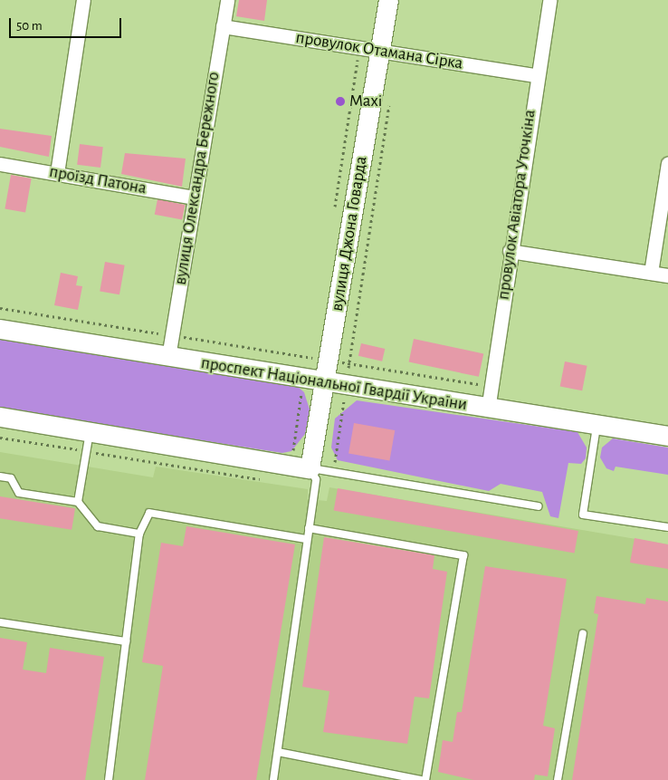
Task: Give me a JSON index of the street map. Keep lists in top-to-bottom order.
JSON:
{
  "streets": {
    "street": [
      "провулок Отамана Сірка",
      "вулиця Олександра Бережного",
      "проїзд Патона",
      "провулок Авіатора Уточкіна",
      "вулиця Джона Говарда",
      "проспект Національної Гвардії України"
    ]
  },
  "crossings": [
    ["провулок Отамана Сірка", "вулиця Олександра Бережного"],
    ["провулок Отамана Сірка", "провулок Авіатора Уточкіна"],
    ["провулок Отамана Сірка", "вулиця Джона Говарда"],
    ["вулиця Олександра Бережного", "проїзд Патона"],
    ["вулиця Олександра Бережного", "проспект Національної Гвардії України"],
    ["провулок Авіатора Уточкіна", "проспект Національної Гвардії України"],
    ["вулиця Джона Говарда", "проспект Національної Гвардії України"]
  ],
  "places": ["Maxi"],
  "scale_bar": "50 m"
}
